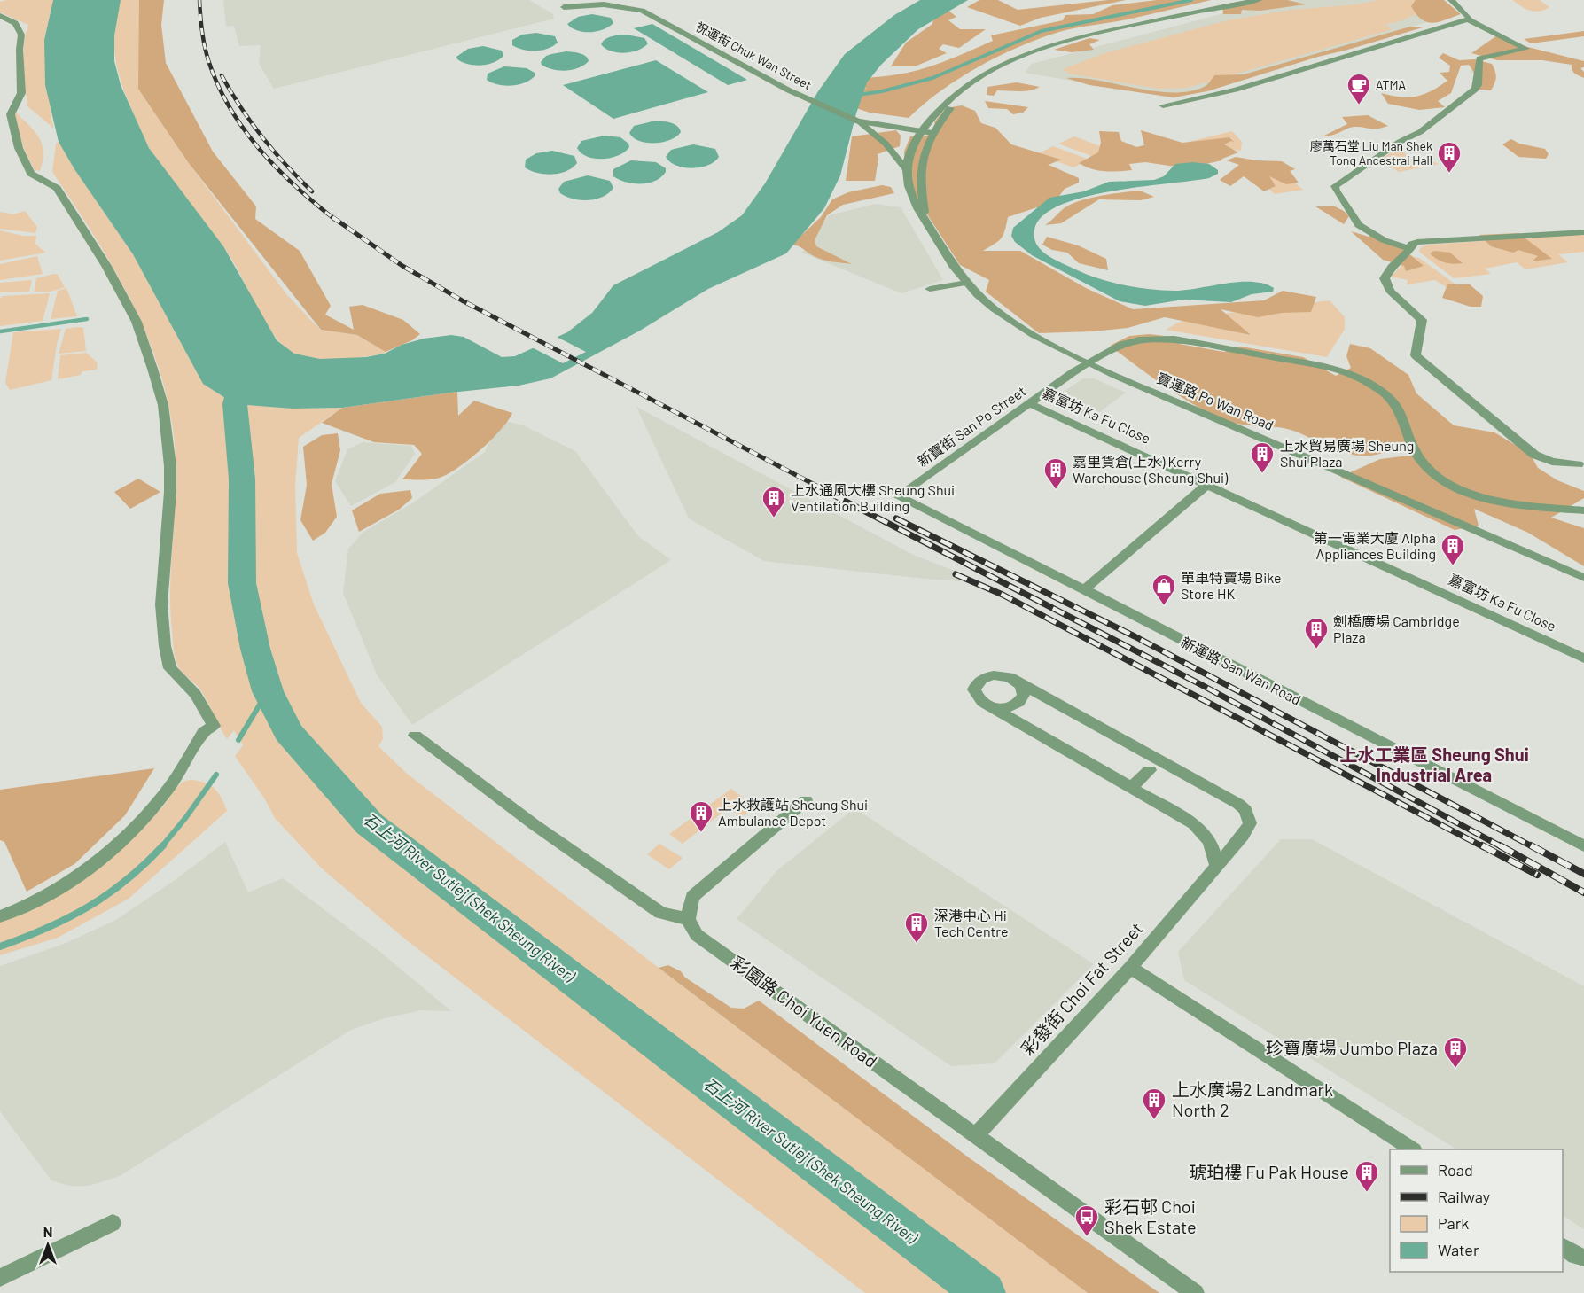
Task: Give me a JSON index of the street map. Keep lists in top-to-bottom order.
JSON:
{
  "streets": {
    "street": [
      "祝運街 Chuk Wan Street",
      "寶運路 Po Wan Road",
      "嘉富坊 Ka Fu Close",
      "新寶街 San Po Street",
      "新運路 San Wan Road",
      "彩發街 Choi Fat Street",
      "彩園路 Choi Yuen Road"
    ]
  },
  "crossings": [
    ["祝運街 Chuk Wan Street", "寶運路 Po Wan Road"],
    ["寶運路 Po Wan Road", "新寶街 San Po Street"],
    ["嘉富坊 Ka Fu Close", "新寶街 San Po Street"],
    ["新寶街 San Po Street", "新運路 San Wan Road"],
    ["彩發街 Choi Fat Street", "彩園路 Choi Yuen Road"]
  ],
  "districts": ["上水工業區 Sheung Shui Industrial Area"],
  "water": ["石上河 River Sutlej (Shek Sheung River)"],
  "places": {
    "cafe": ["ATMA"],
    "building": [
      "廖萬石堂 Liu Man Shek Tong Ancestral Hall",
      "上水貿易廣場 Sheung Shui Plaza",
      "嘉里貨倉(上水) Kerry Warehouse (Sheung Shui)",
      "上水通風大樓 Sheung Shui Ventilation Building",
      "第一電業大廈 Alpha Appliances Building",
      "劍橋廣場 Cambridge Plaza",
      "上水救護站 Sheung Shui Ambulance Depot",
      "深港中心 Hi Tech Centre",
      "珍寶廣場 Jumbo Plaza",
      "上水廣場2 Landmark North 2",
      "琥珀樓 Fu Pak House"
    ],
    "shop": ["單車特賣場 Bike Store HK"],
    "bus stop": ["彩石邨 Choi Shek Estate"]
  },
  "legend": [
    "Road",
    "Railway",
    "Park",
    "Water"
  ],
  "north": "top"
}
